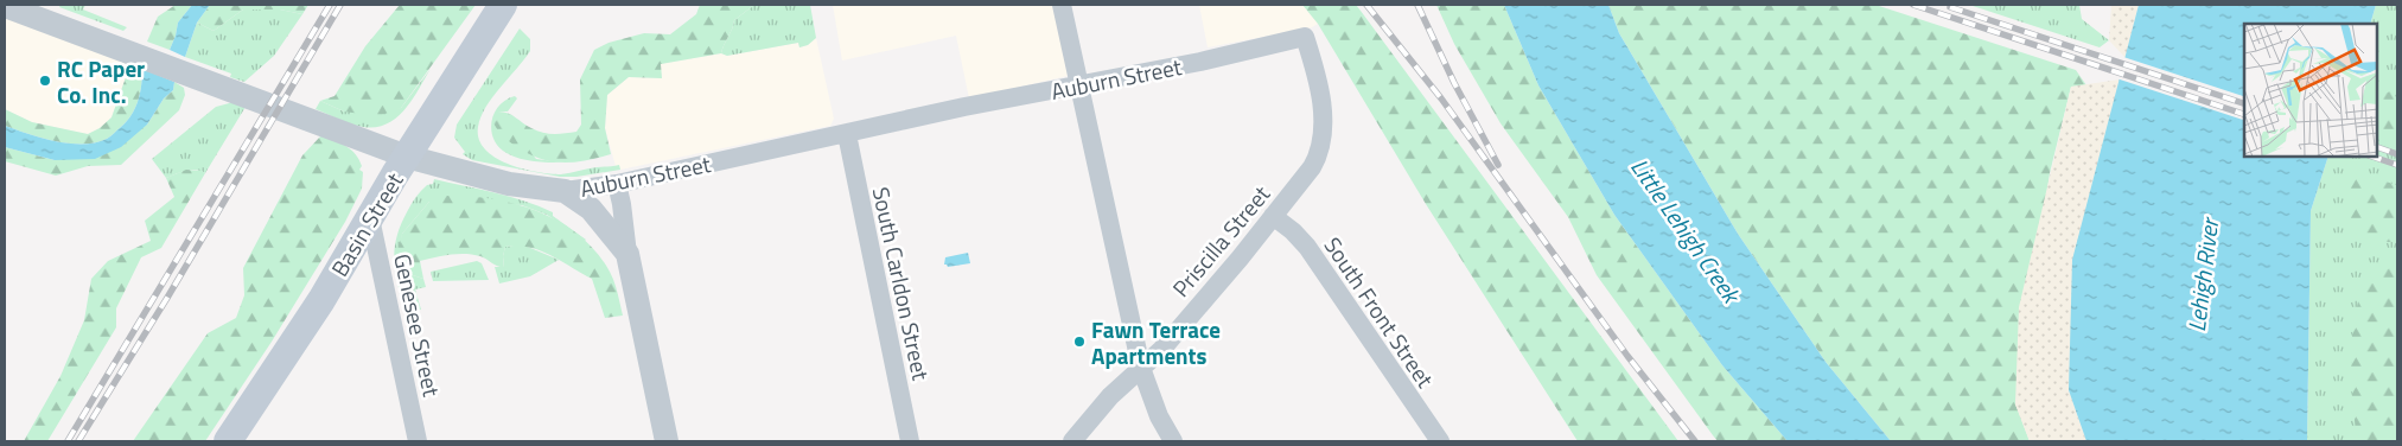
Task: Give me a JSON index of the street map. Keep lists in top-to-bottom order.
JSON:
{
  "streets": {
    "main road": ["Basin Street"],
    "street": [
      "Auburn Street",
      "Priscilla Street",
      "South Carldon Street",
      "South Front Street",
      "Genesee Street"
    ]
  },
  "crossings": [
    ["Auburn Street", "Basin Street"],
    ["Auburn Street", "Priscilla Street"],
    ["Auburn Street", "South Carldon Street"],
    ["Basin Street", "Genesee Street"],
    ["Priscilla Street", "South Front Street"]
  ],
  "water": ["Little Lehigh Creek", "Lehigh River"],
  "places": ["RC Paper Co. Inc.", "Fawn Terrace Apartments"]
}
